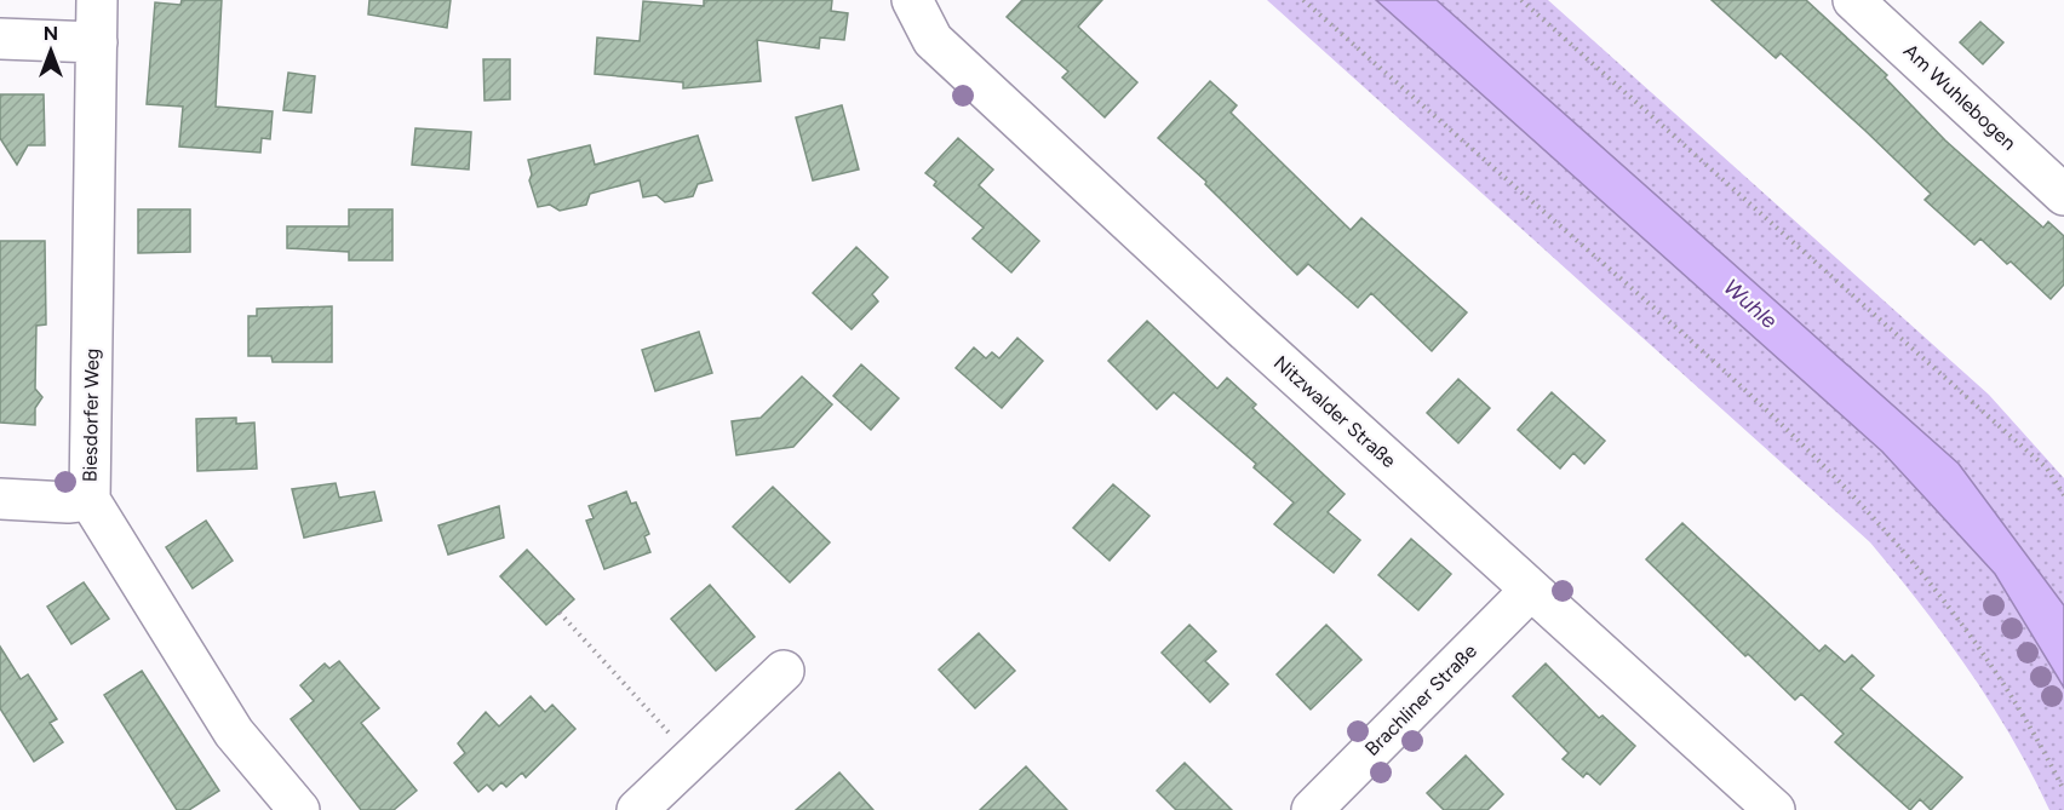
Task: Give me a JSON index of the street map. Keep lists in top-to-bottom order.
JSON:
{
  "streets": {
    "street": [
      "Am Wuhlebogen",
      "Nitzwalder Straße",
      "Biesdorfer Weg",
      "Brachliner Straße"
    ]
  },
  "crossings": [
    ["Nitzwalder Straße", "Brachliner Straße"]
  ],
  "water": ["Wuhle"],
  "north": "top"
}
